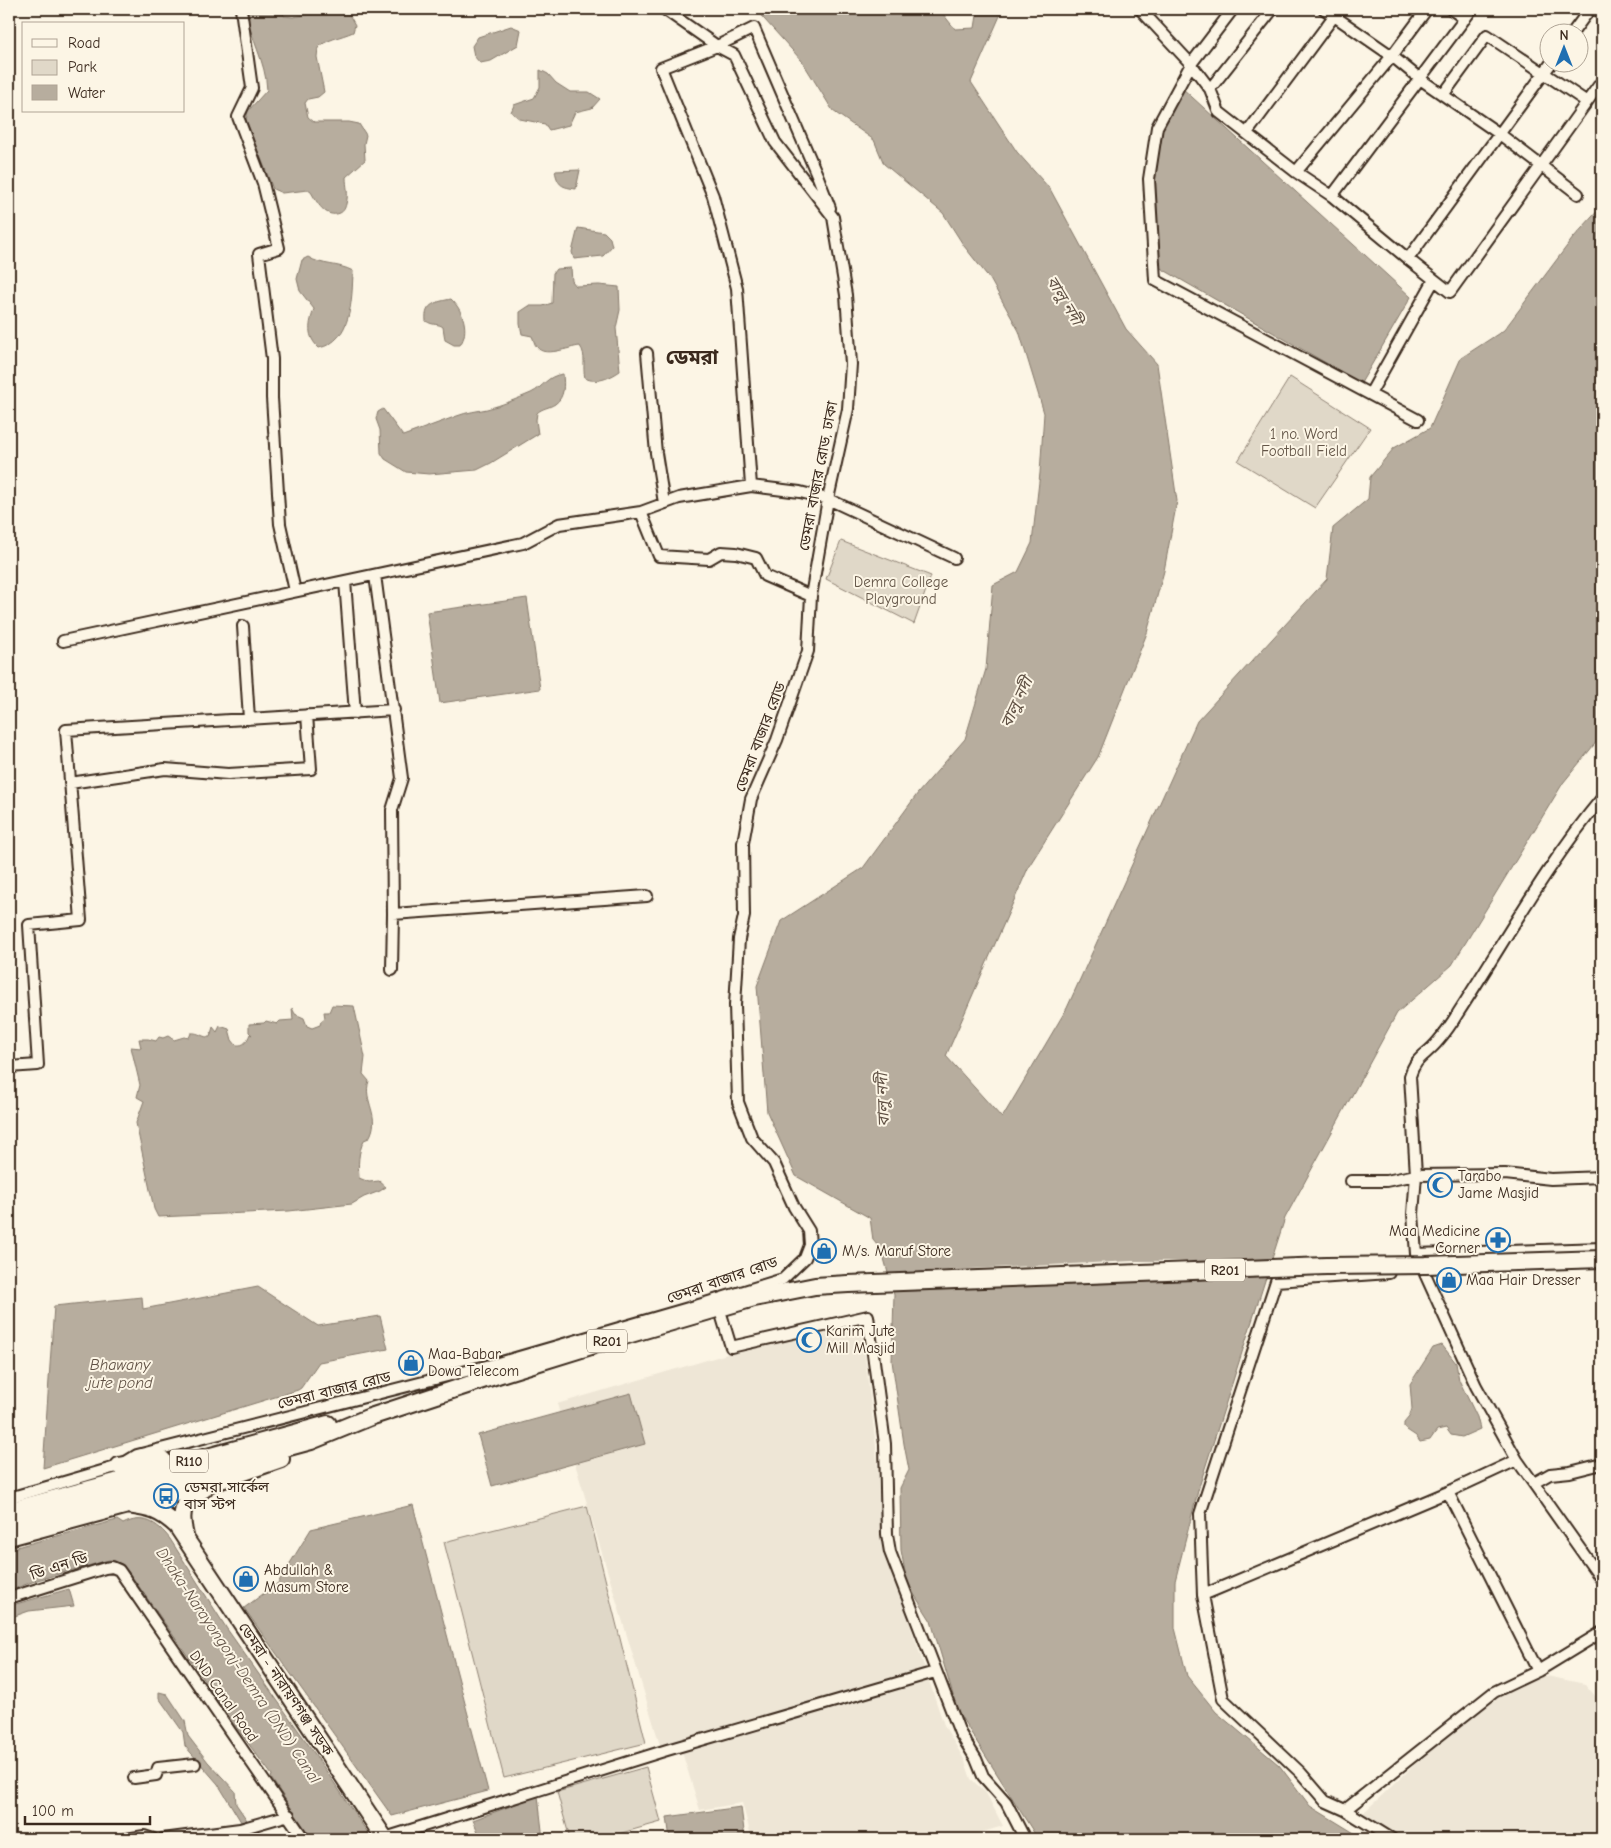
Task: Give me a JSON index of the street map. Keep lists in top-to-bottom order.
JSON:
{
  "streets": {
    "main road": ["R201", "R110", "ডেমরা - নারায়ণগঞ্জ সড়ক"],
    "street": [
      "ডেমরা বাজার রোড, ঢাকা",
      "ডেমরা বাজার রোড",
      "ডি এন ডি",
      "DND Canal Road"
    ]
  },
  "crossings": [
    ["ডেমরা বাজার রোড, ঢাকা", "ডেমরা বাজার রোড"],
    ["R201", "R110"],
    ["ডি এন ডি", "DND Canal Road"]
  ],
  "districts": ["ডেমরা"],
  "water": ["বালু নদী", "Bhawany jute pond", "Dhaka-Narayongonj-Demra (DND) Canal"],
  "parks": ["1 no. Word Football Field", "Demra College Playground"],
  "places": {
    "mosque": ["Tarabo Jame Masjid", "Karim Jute Mill Masjid"],
    "pharmacy": ["Maa Medicine Corner"],
    "shop": [
      "M/s. Maruf Store",
      "Maa Hair Dresser",
      "Maa-Babar Dowa Telecom",
      "Abdullah & Masum Store"
    ],
    "bus stop": ["ডেমরা সার্কেল বাস স্টপ"]
  },
  "legend": ["Road", "Park", "Water"],
  "scale_bar": "100 m",
  "north": "top"
}
